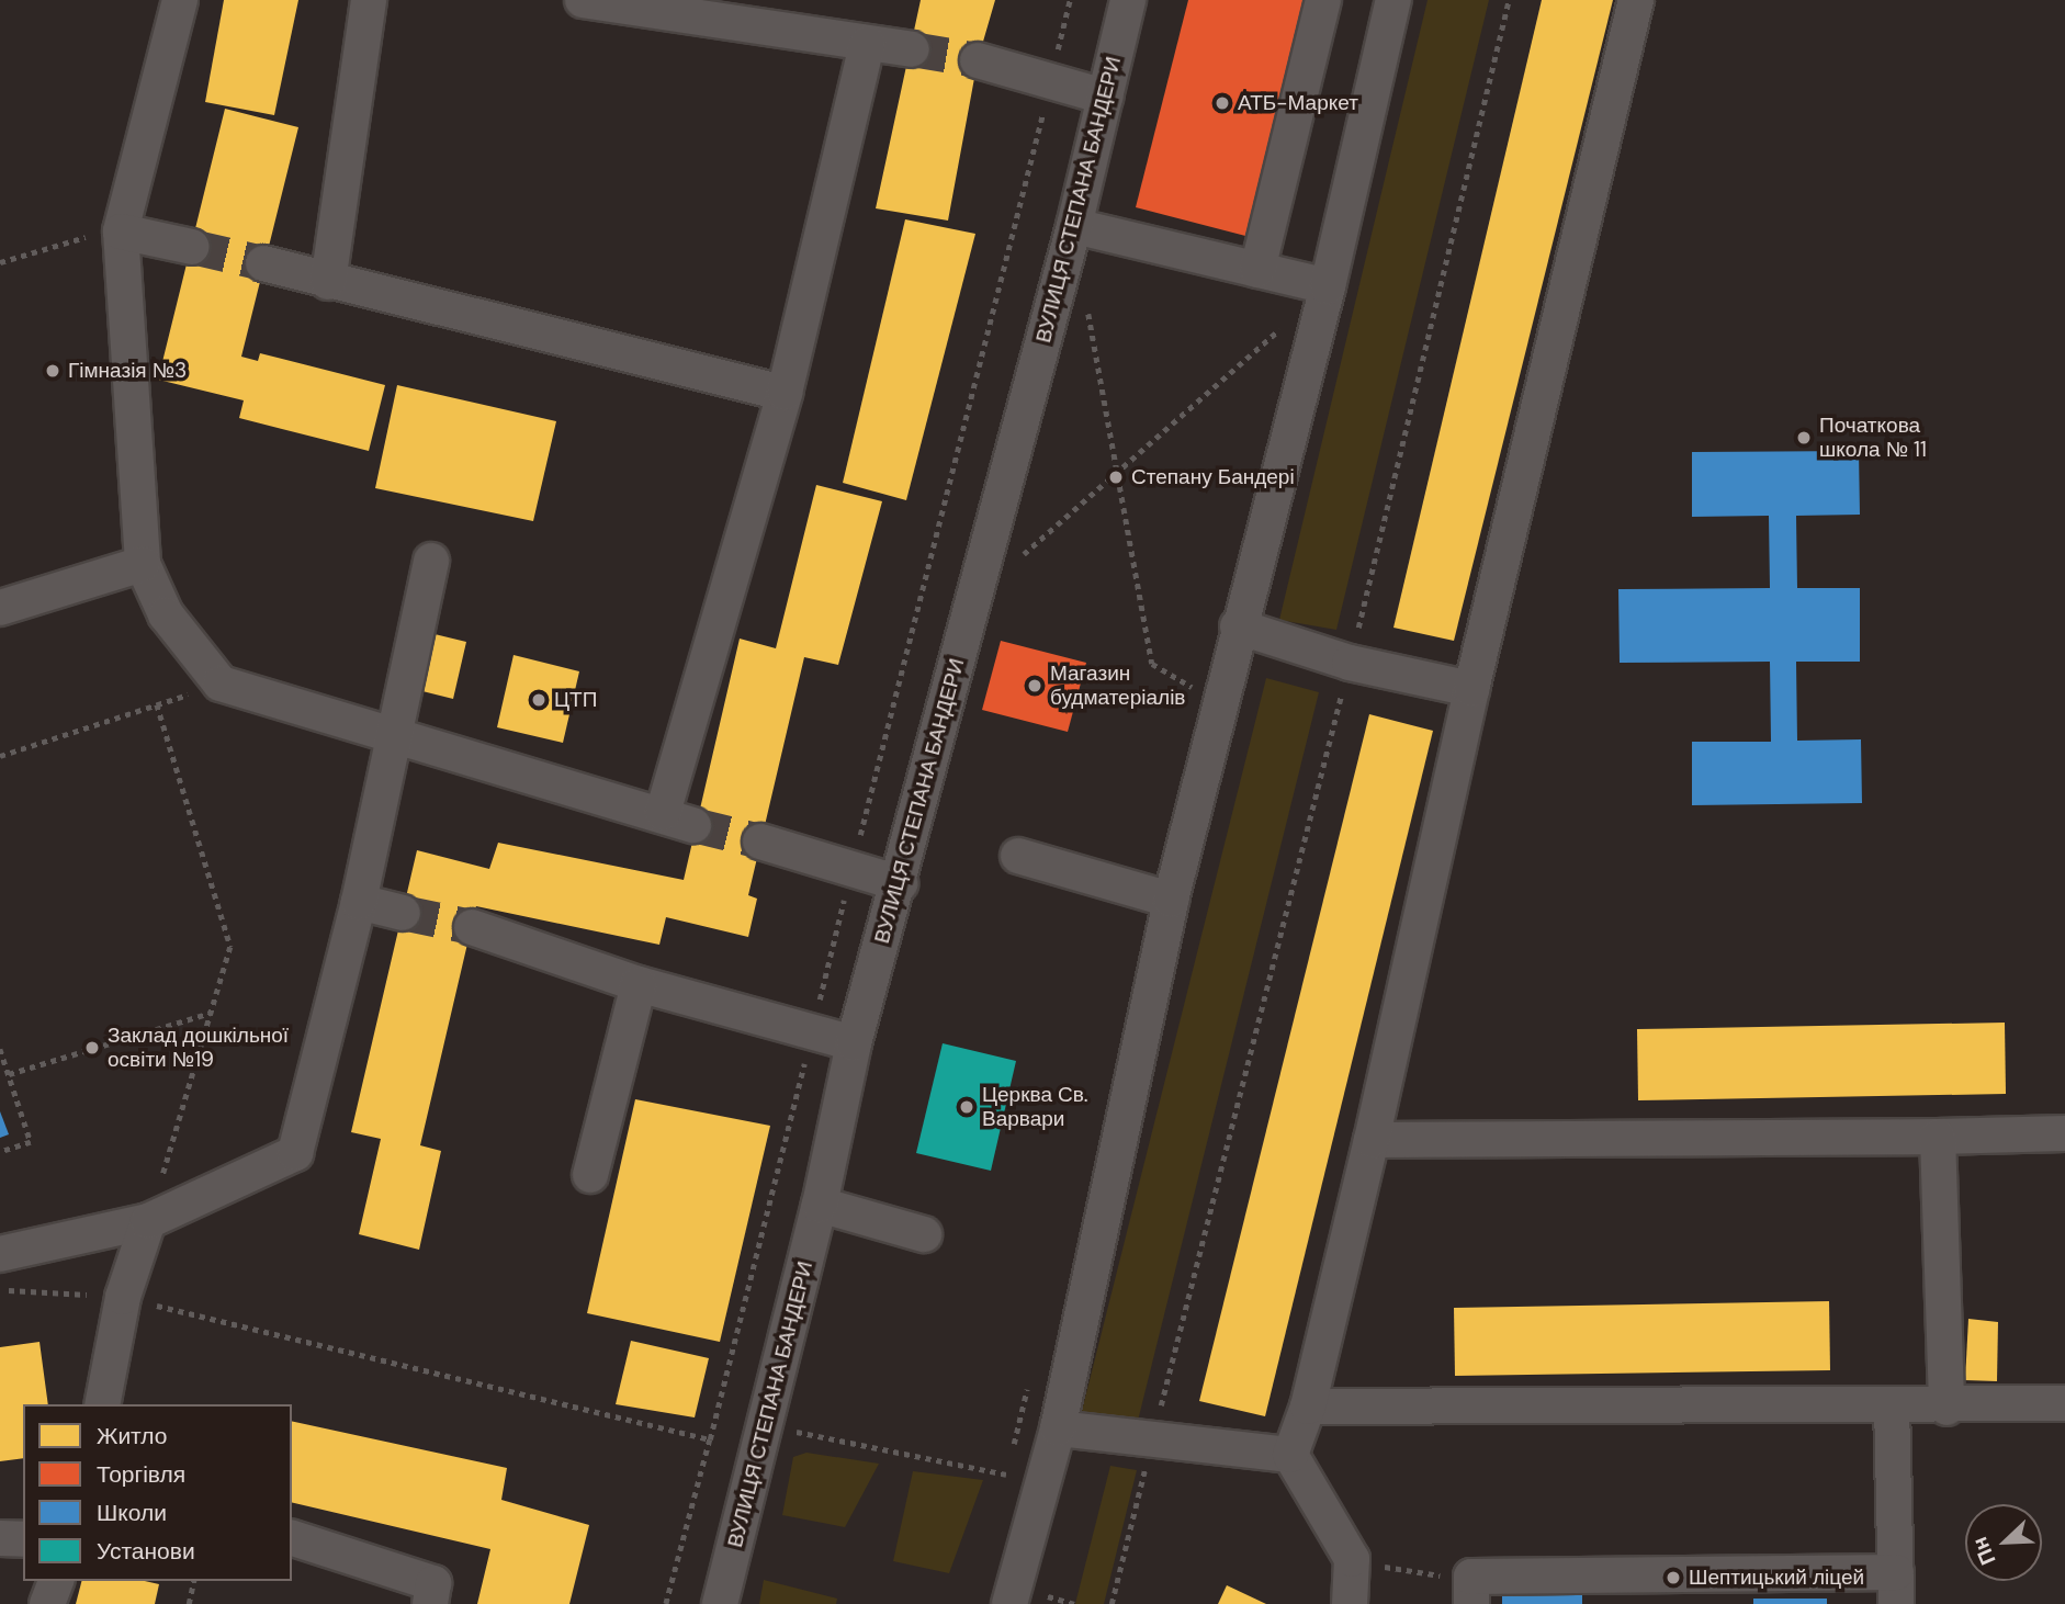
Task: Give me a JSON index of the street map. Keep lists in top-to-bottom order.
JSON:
{
  "streets": {
    "street": ["ВУЛИЦЯ СТЕПАНА БАНДЕРИ"]
  },
  "places": [
    "АТБ-Маркет",
    "Гімназія №3",
    "Початкова школа № 11",
    "Степану Бандері",
    "Магазин будматеріалів",
    "ЦТП",
    "Заклад дошкільної освіти №19",
    "Церква Св. Варвари",
    "Шептицький ліцей"
  ],
  "legend": [
    "Житло",
    "Торгівля",
    "Школи",
    "Установи"
  ],
  "north": "bottom left"
}
